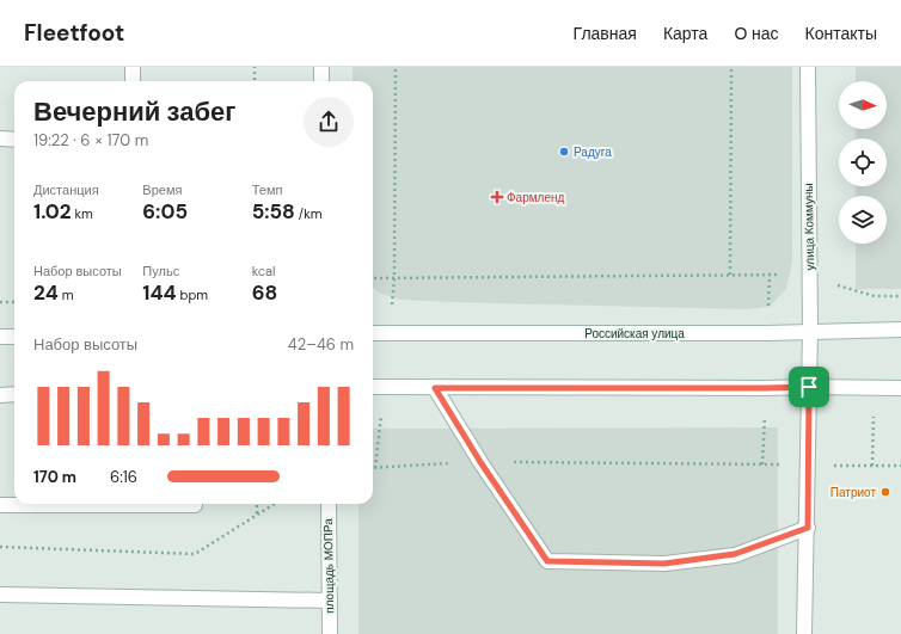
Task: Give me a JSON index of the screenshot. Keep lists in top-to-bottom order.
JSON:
{
  "streets": {
    "main road": ["улица Коммуны", "Российская улица", "площадь МОПРа"]
  },
  "crossings": [
    ["улица Коммуны", "Российская улица"]
  ],
  "places": {
    "other": ["Радуга", "Патриот"],
    "health": ["Фармленд"]
  },
  "north": "right",
  "page": {
    "header": "Fleetfoot",
    "nav": [
      "Главная",
      "Карта",
      "О нас",
      "Контакты"
    ],
    "heading": ["Вечерний забег", "19:22 · 6 × 170 m"],
    "stats": [
      ["Дистанция", "1.02 km"],
      ["Время", "6:05"],
      ["Темп", "5:58 /km"],
      ["Набор высоты", "24 m"],
      ["Пульс", "144 bpm"],
      ["kcal", "68"]
    ],
    "chart": ["Набор высоты", "42–46 m"],
    "list": [
      {
        "name": "170 m",
        "note": "6:16"
      }
    ]
  }
}
